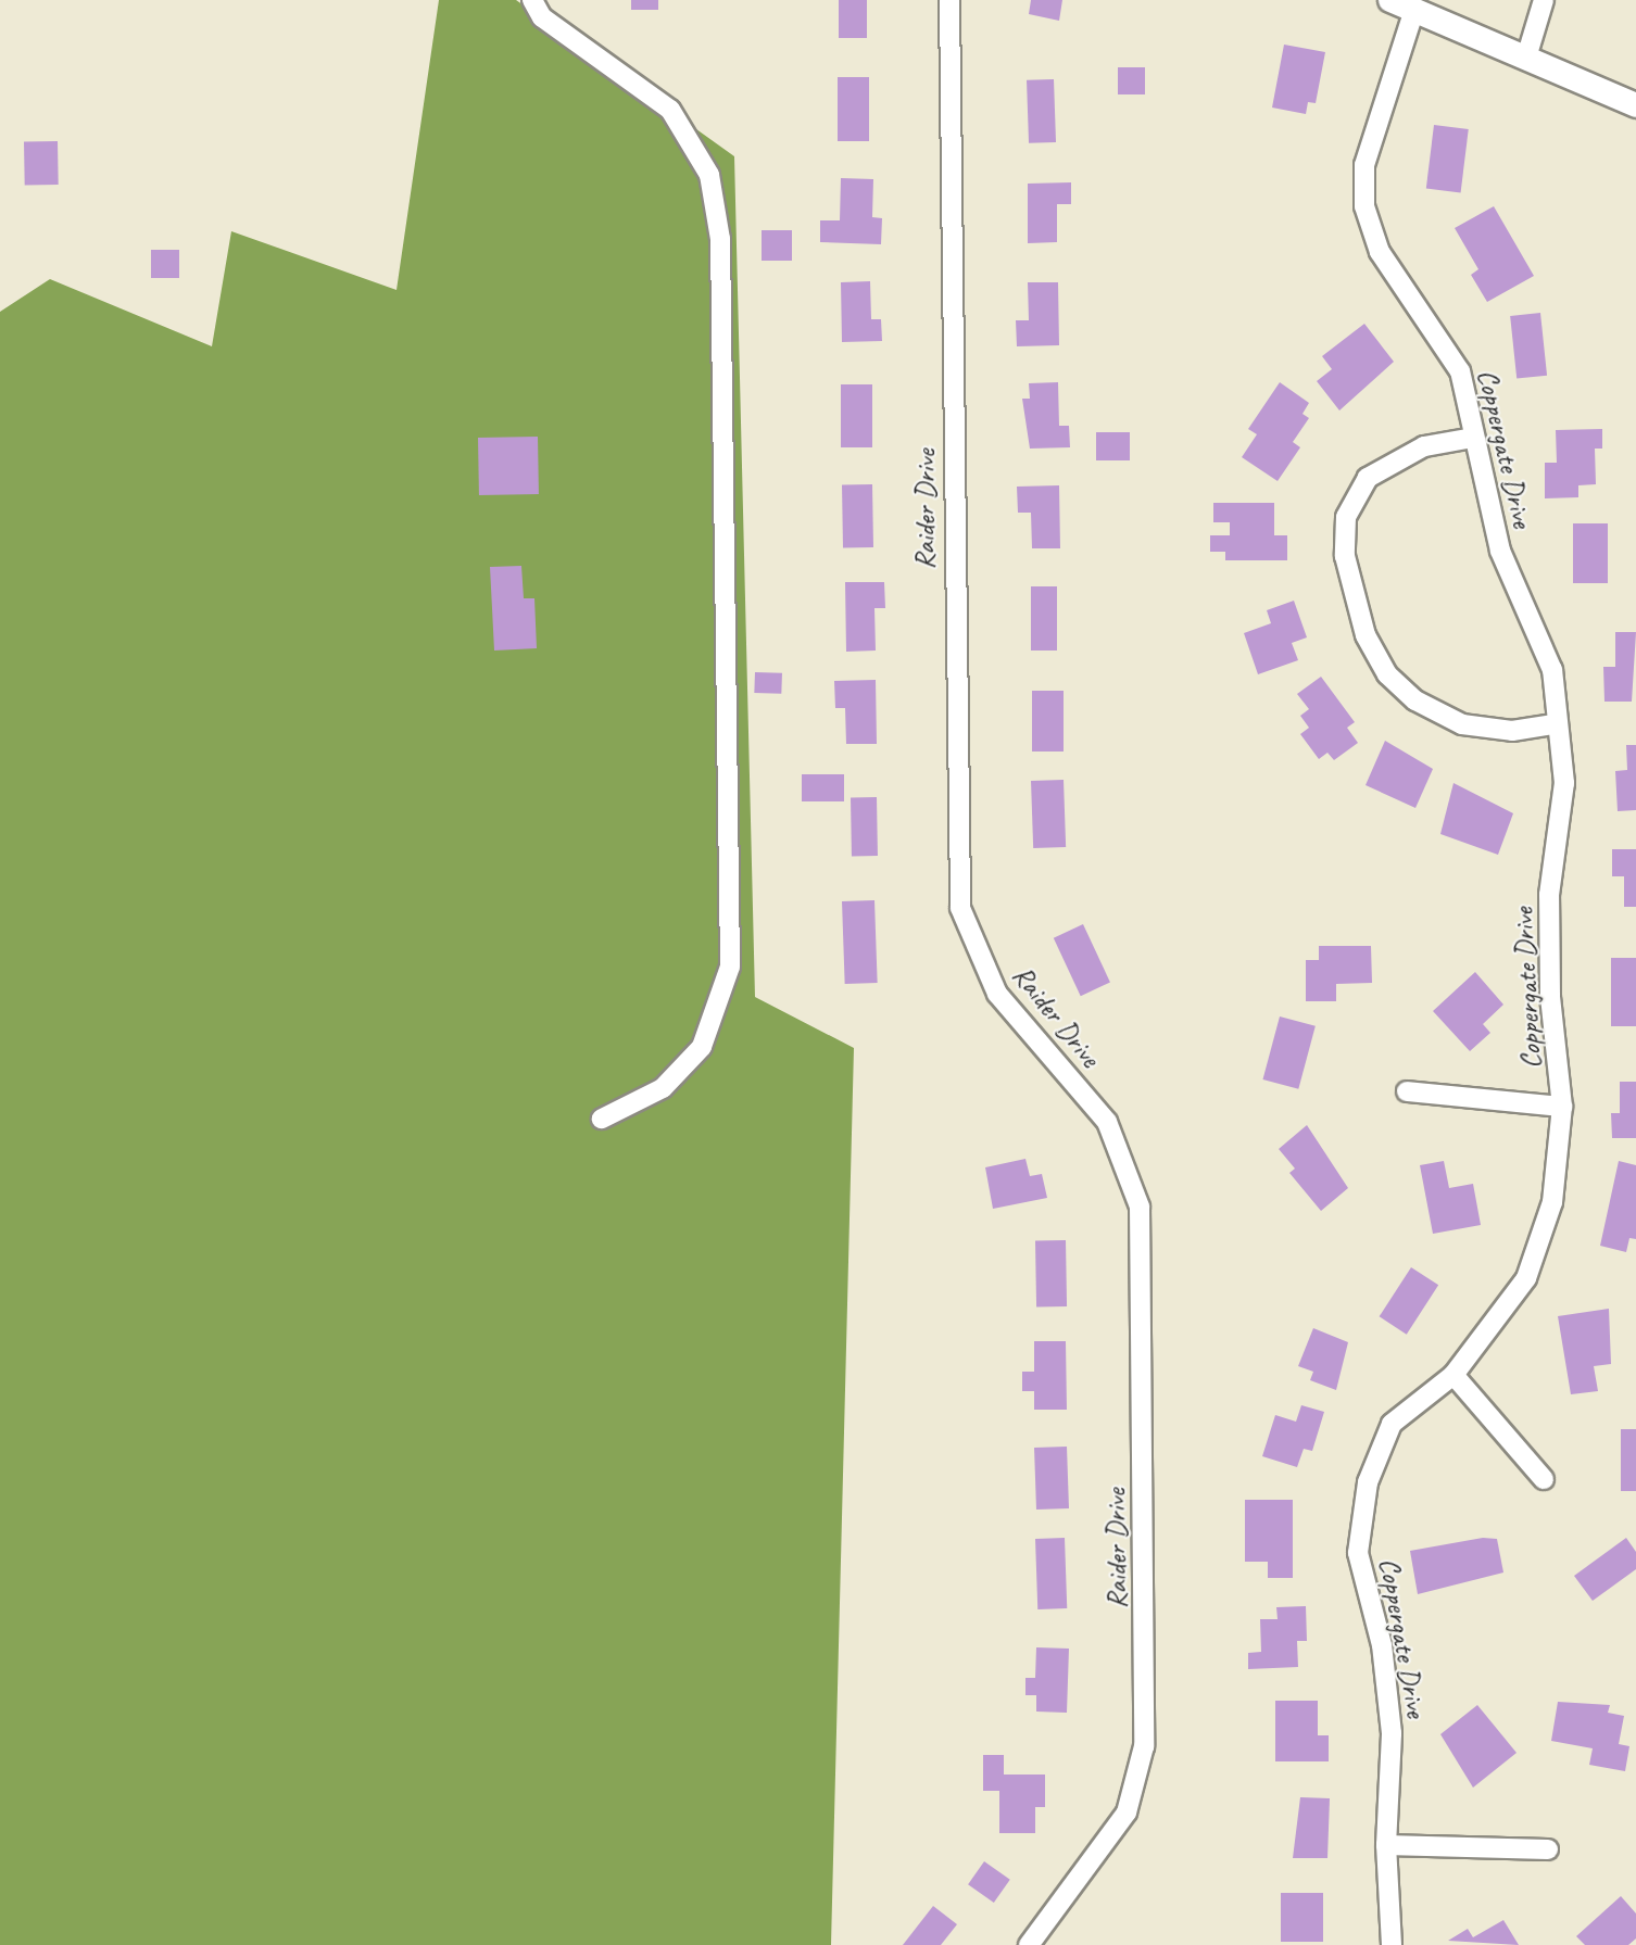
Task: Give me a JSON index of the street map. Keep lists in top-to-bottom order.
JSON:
{
  "streets": {
    "street": ["Coppergate Drive", "Raider Drive"]
  }
}
